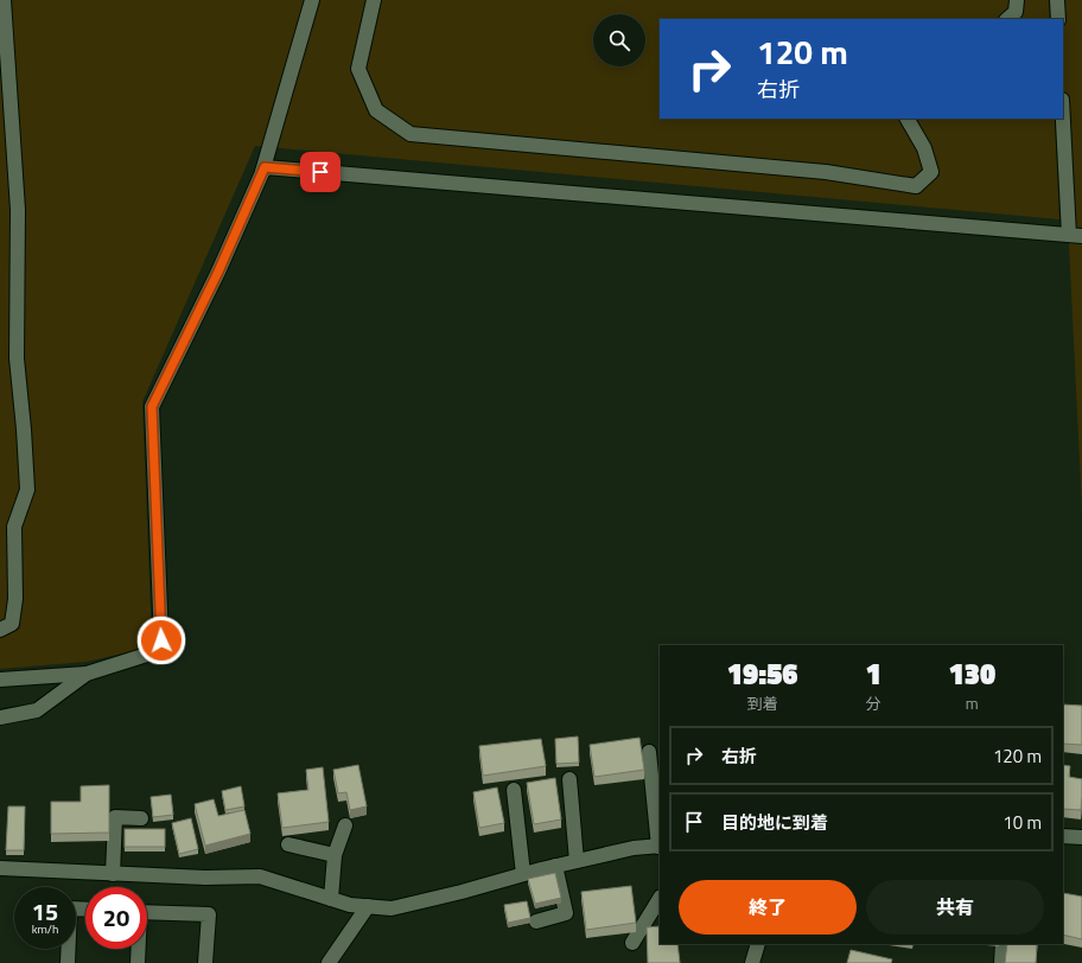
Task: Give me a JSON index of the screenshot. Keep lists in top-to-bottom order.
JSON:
{
  "page": {
    "turn": ["120 m", "右折"],
    "eta": [
      "19:56",
      "到着",
      "1",
      "分",
      "130",
      "m"
    ],
    "list": [
      {
        "name": "右折",
        "value": "120 m"
      },
      {
        "name": "目的地に到着",
        "value": "10 m"
      }
    ],
    "buttons": ["終了", "共有"],
    "speed": "15 km/h",
    "limit": "20"
  }
}
